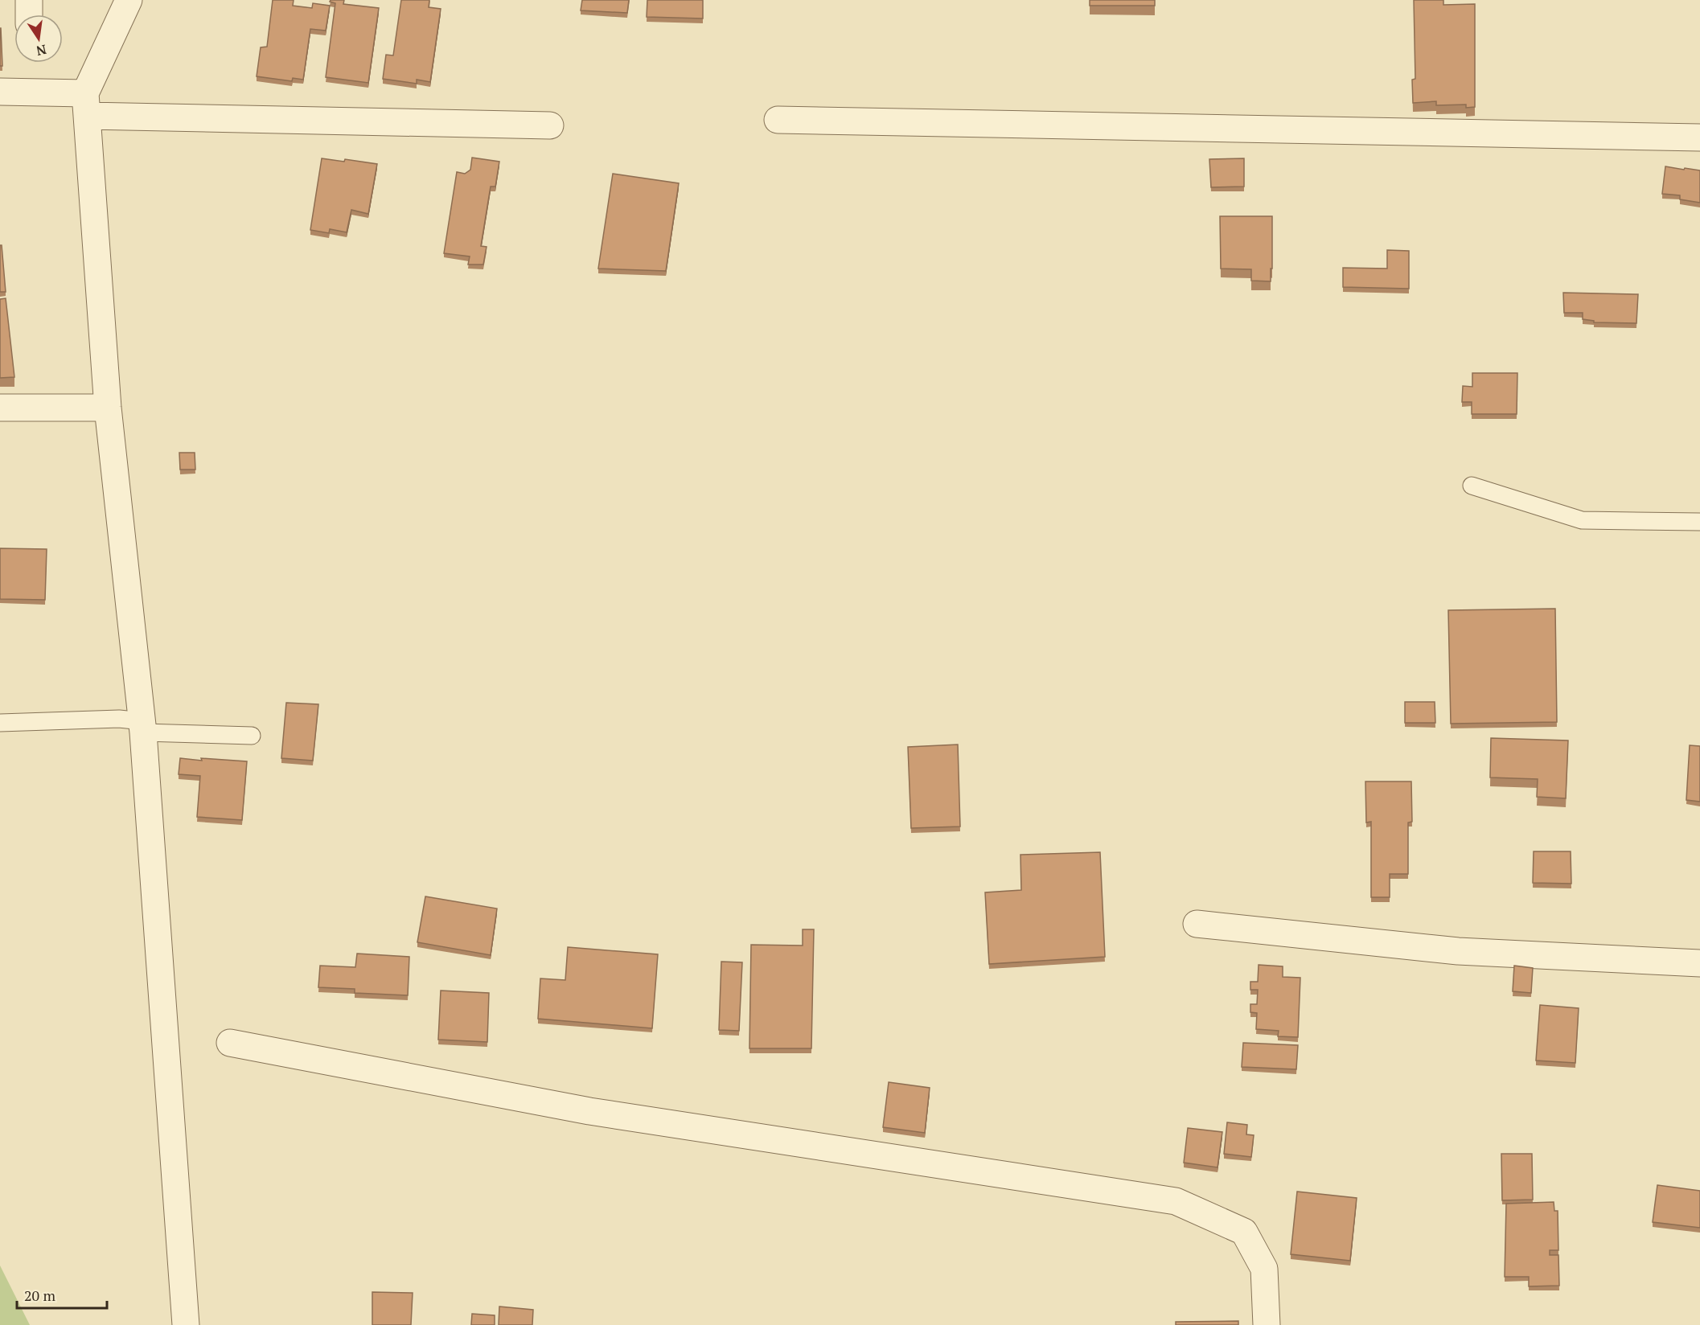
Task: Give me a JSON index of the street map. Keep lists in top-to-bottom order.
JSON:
{
  "scale_bar": "20 m",
  "north": "bottom"
}
